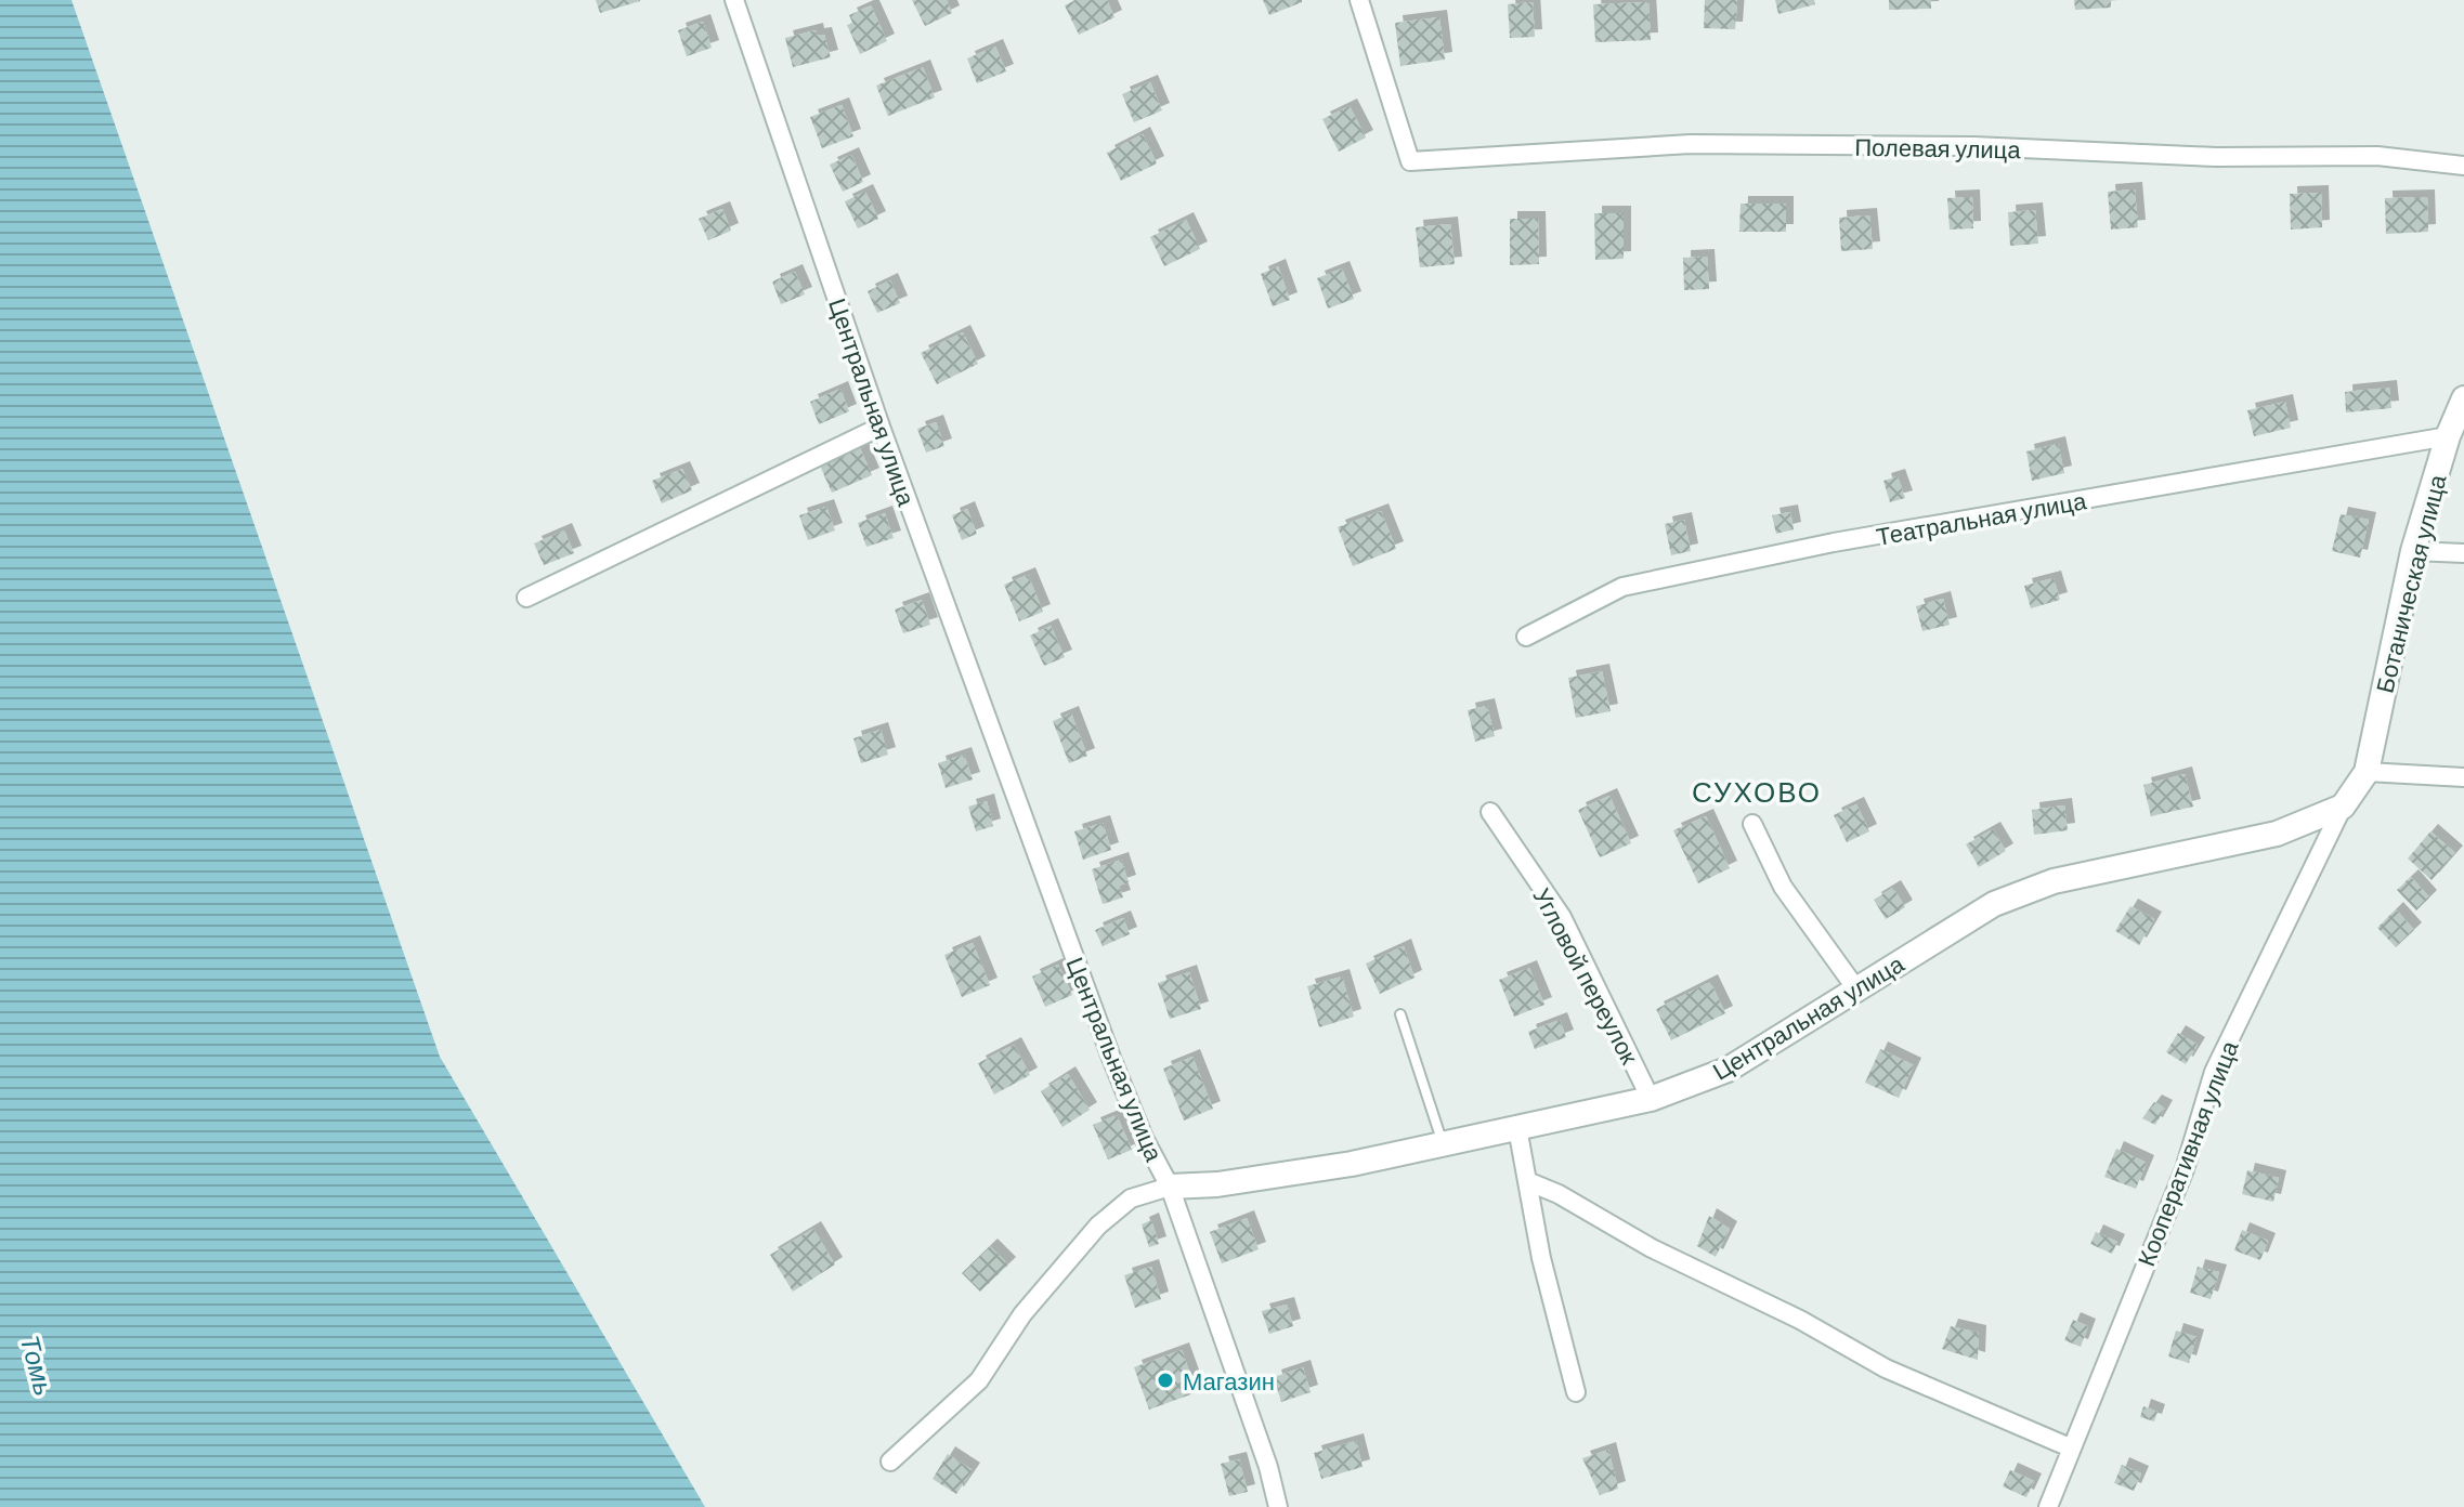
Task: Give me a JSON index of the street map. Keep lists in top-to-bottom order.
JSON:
{
  "streets": {
    "street": [
      "Полевая улица",
      "Центральная улица",
      "Театральная улица",
      "Ботаническая улица",
      "Угловой переулок",
      "Кооперативная улица"
    ]
  },
  "crossings": [
    ["Центральная улица", "Ботаническая улица"],
    ["Центральная улица", "Угловой переулок"],
    ["Центральная улица", "Кооперативная улица"],
    ["Театральная улица", "Ботаническая улица"],
    ["Ботаническая улица", "Кооперативная улица"]
  ],
  "districts": ["СУХОВО"],
  "water": ["Томь"],
  "places": ["Магазин"]
}
